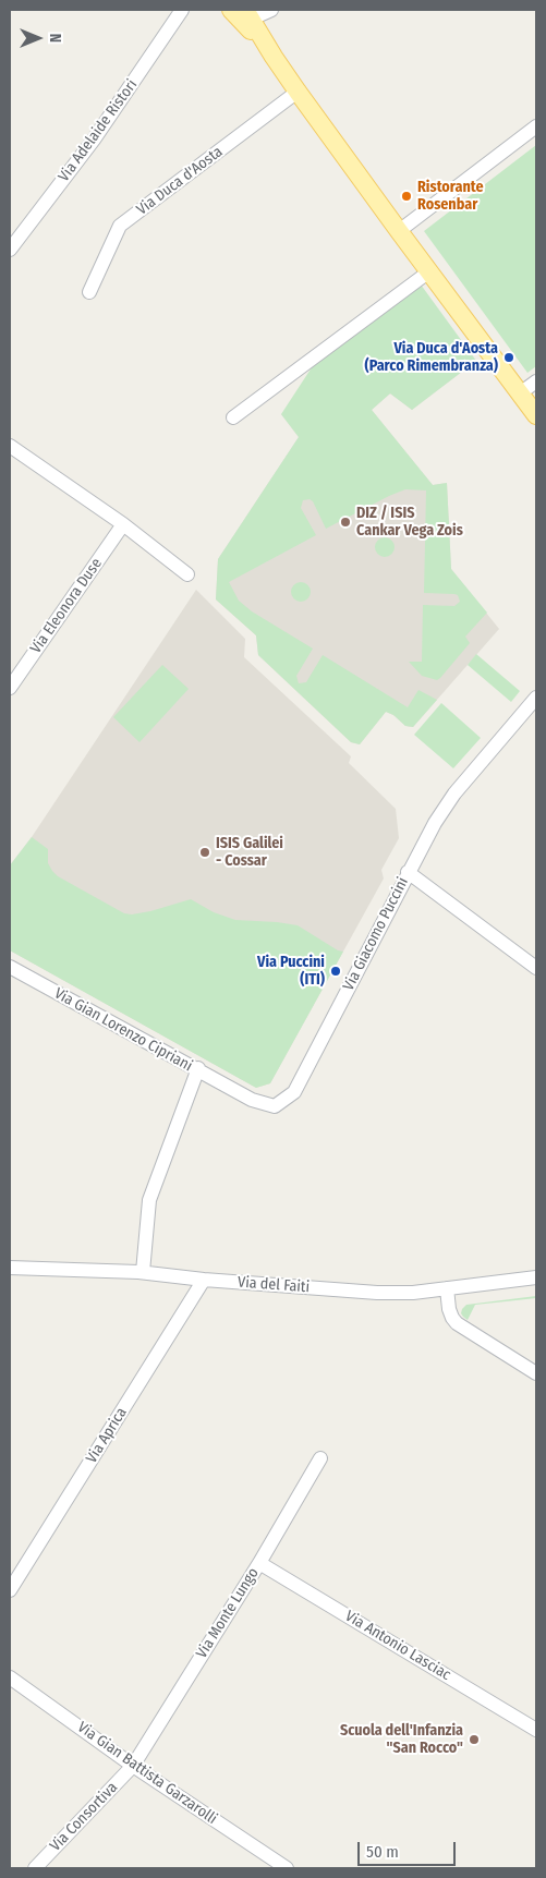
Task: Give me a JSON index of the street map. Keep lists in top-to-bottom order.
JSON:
{
  "streets": {
    "street": [
      "Via Adelaide Ristori",
      "Via Duca d'Aosta",
      "Via Eleonora Duse",
      "Via Giacomo Puccini",
      "Via Gian Lorenzo Cipriani",
      "Via del Faiti",
      "Via Aprica",
      "Via Monte Lungo",
      "Via Antonio Lasciac",
      "Via Gian Battista Garzarolli",
      "Via Consortiva"
    ]
  },
  "crossings": [
    ["Via Giacomo Puccini", "Via Gian Lorenzo Cipriani"],
    ["Via Gian Lorenzo Cipriani", "Via del Faiti"],
    ["Via del Faiti", "Via Aprica"],
    ["Via Monte Lungo", "Via Antonio Lasciac"],
    ["Via Monte Lungo", "Via Gian Battista Garzarolli"],
    ["Via Monte Lungo", "Via Consortiva"],
    ["Via Gian Battista Garzarolli", "Via Consortiva"]
  ],
  "places": [
    "Ristorante Rosenbar",
    "Via Duca d'Aosta (Parco Rimembranza)",
    "DIZ / ISIS Cankar Vega Zois",
    "ISIS Galilei - Cossar",
    "Via Puccini (ITI)",
    "Scuola dell'Infanzia \"San Rocco\""
  ],
  "scale_bar": "50 m",
  "north": "right"
}
